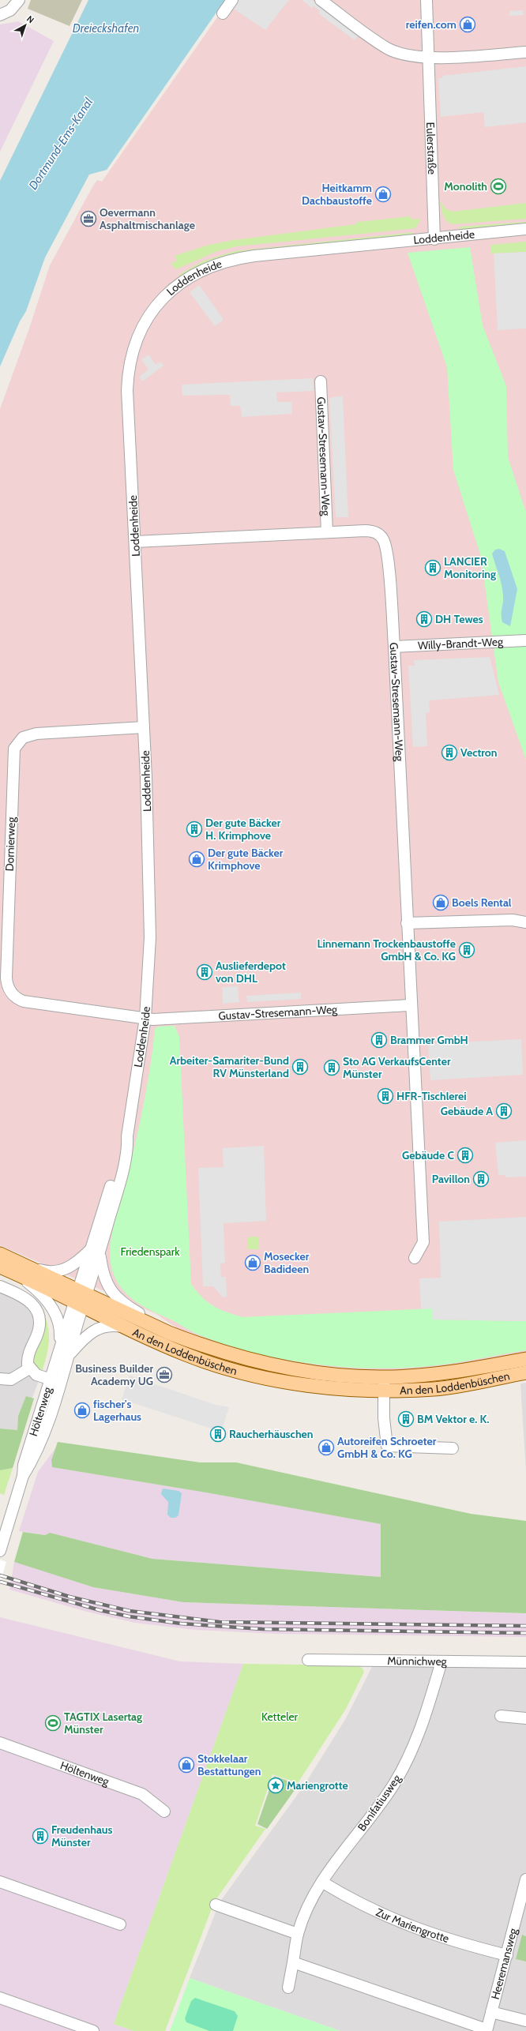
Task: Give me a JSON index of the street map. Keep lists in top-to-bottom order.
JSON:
{
  "streets": {
    "main road": ["An den Loddenbüschen"],
    "street": [
      "Eulerstraße",
      "Loddenheide",
      "Gustav-Stresemann-Weg",
      "Willy-Brandt-Weg",
      "Dornierweg",
      "Höltenweg",
      "Münnichweg",
      "Bonifatiusweg",
      "Zur Mariengrotte",
      "Heeremansweg"
    ]
  },
  "crossings": [
    ["Eulerstraße", "Loddenheide"],
    ["Loddenheide", "Gustav-Stresemann-Weg"],
    ["Loddenheide", "Dornierweg"],
    ["Loddenheide", "An den Loddenbüschen"],
    ["Loddenheide", "Höltenweg"],
    ["Gustav-Stresemann-Weg", "Willy-Brandt-Weg"],
    ["Gustav-Stresemann-Weg", "Dornierweg"],
    ["An den Loddenbüschen", "Höltenweg"],
    ["Münnichweg", "Bonifatiusweg"],
    ["Bonifatiusweg", "Zur Mariengrotte"],
    ["Zur Mariengrotte", "Heeremansweg"]
  ],
  "water": ["Dreieckshafen", "Dortmund-Ems-Kanal"],
  "parks": ["Friedenspark", "Ketteler"],
  "places": {
    "shop": [
      "reifen.com",
      "Heitkamm Dachbaustoffe",
      "Der gute Bäcker Krimphove",
      "Boels Rental",
      "Mosecker Badideen",
      "fischer's Lagerhaus",
      "Autoreifen Schroeter GmbH & Co. KG",
      "Stokkelaar Bestattungen"
    ],
    "sports": ["Monolith", "TAGTIX Lasertag Münster"],
    "office": ["Oevermann Asphaltmischanlage", "Business Builder Academy UG"],
    "building": [
      "LANCIER Monitoring",
      "DH Tewes",
      "Vectron",
      "Der gute Bäcker H. Krimphove",
      "Linnemann Trockenbaustoffe GmbH & Co. KG",
      "Auslieferdepot von DHL",
      "Brammer GmbH",
      "Arbeiter-Samariter-Bund RV Münsterland",
      "Sto AG VerkaufsCenter Münster",
      "HFR-Tischlerei",
      "Gebäude A",
      "Gebäude C",
      "Pavillon",
      "BM Vektor e. K.",
      "Raucherhäuschen",
      "Freudenhaus Münster"
    ],
    "place": ["Mariengrotte"]
  },
  "north": "top right"
}
